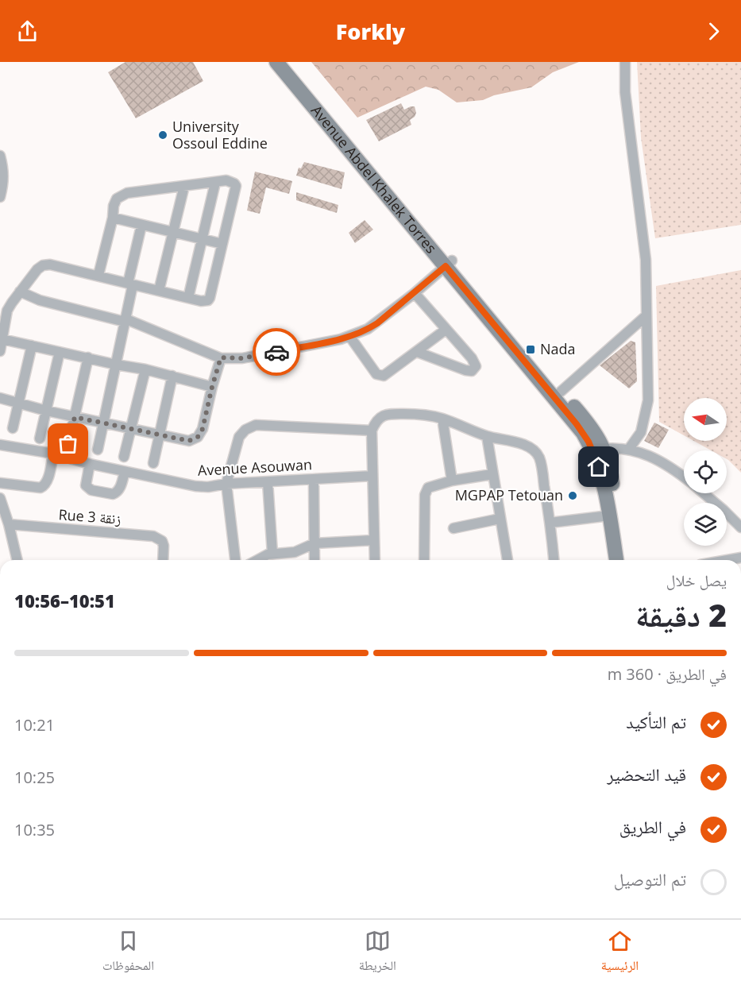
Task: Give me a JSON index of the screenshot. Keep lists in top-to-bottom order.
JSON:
{
  "streets": {
    "main road": ["Avenue Abdel Khalek Torres"],
    "street": ["Avenue Asouwan", "Rue 3 زنقة"]
  },
  "places": {
    "other": ["University Ossoul Eddine", "MGPAP Tetouan"],
    "transit": ["Nada"]
  },
  "north": "left",
  "page": {
    "header": "Forkly",
    "heading": ["2 دقيقة", "يصل خلال", "10:51–10:56"],
    "bar": "في الطريق · 360 m",
    "list": [
      ["تم التأكيد", "10:21"],
      ["قيد التحضير", "10:25"],
      ["في الطريق", "10:35"],
      "تم التوصيل"
    ],
    "tabs": ["الرئيسية", "الخريطة", "المحفوظات"]
  }
}
